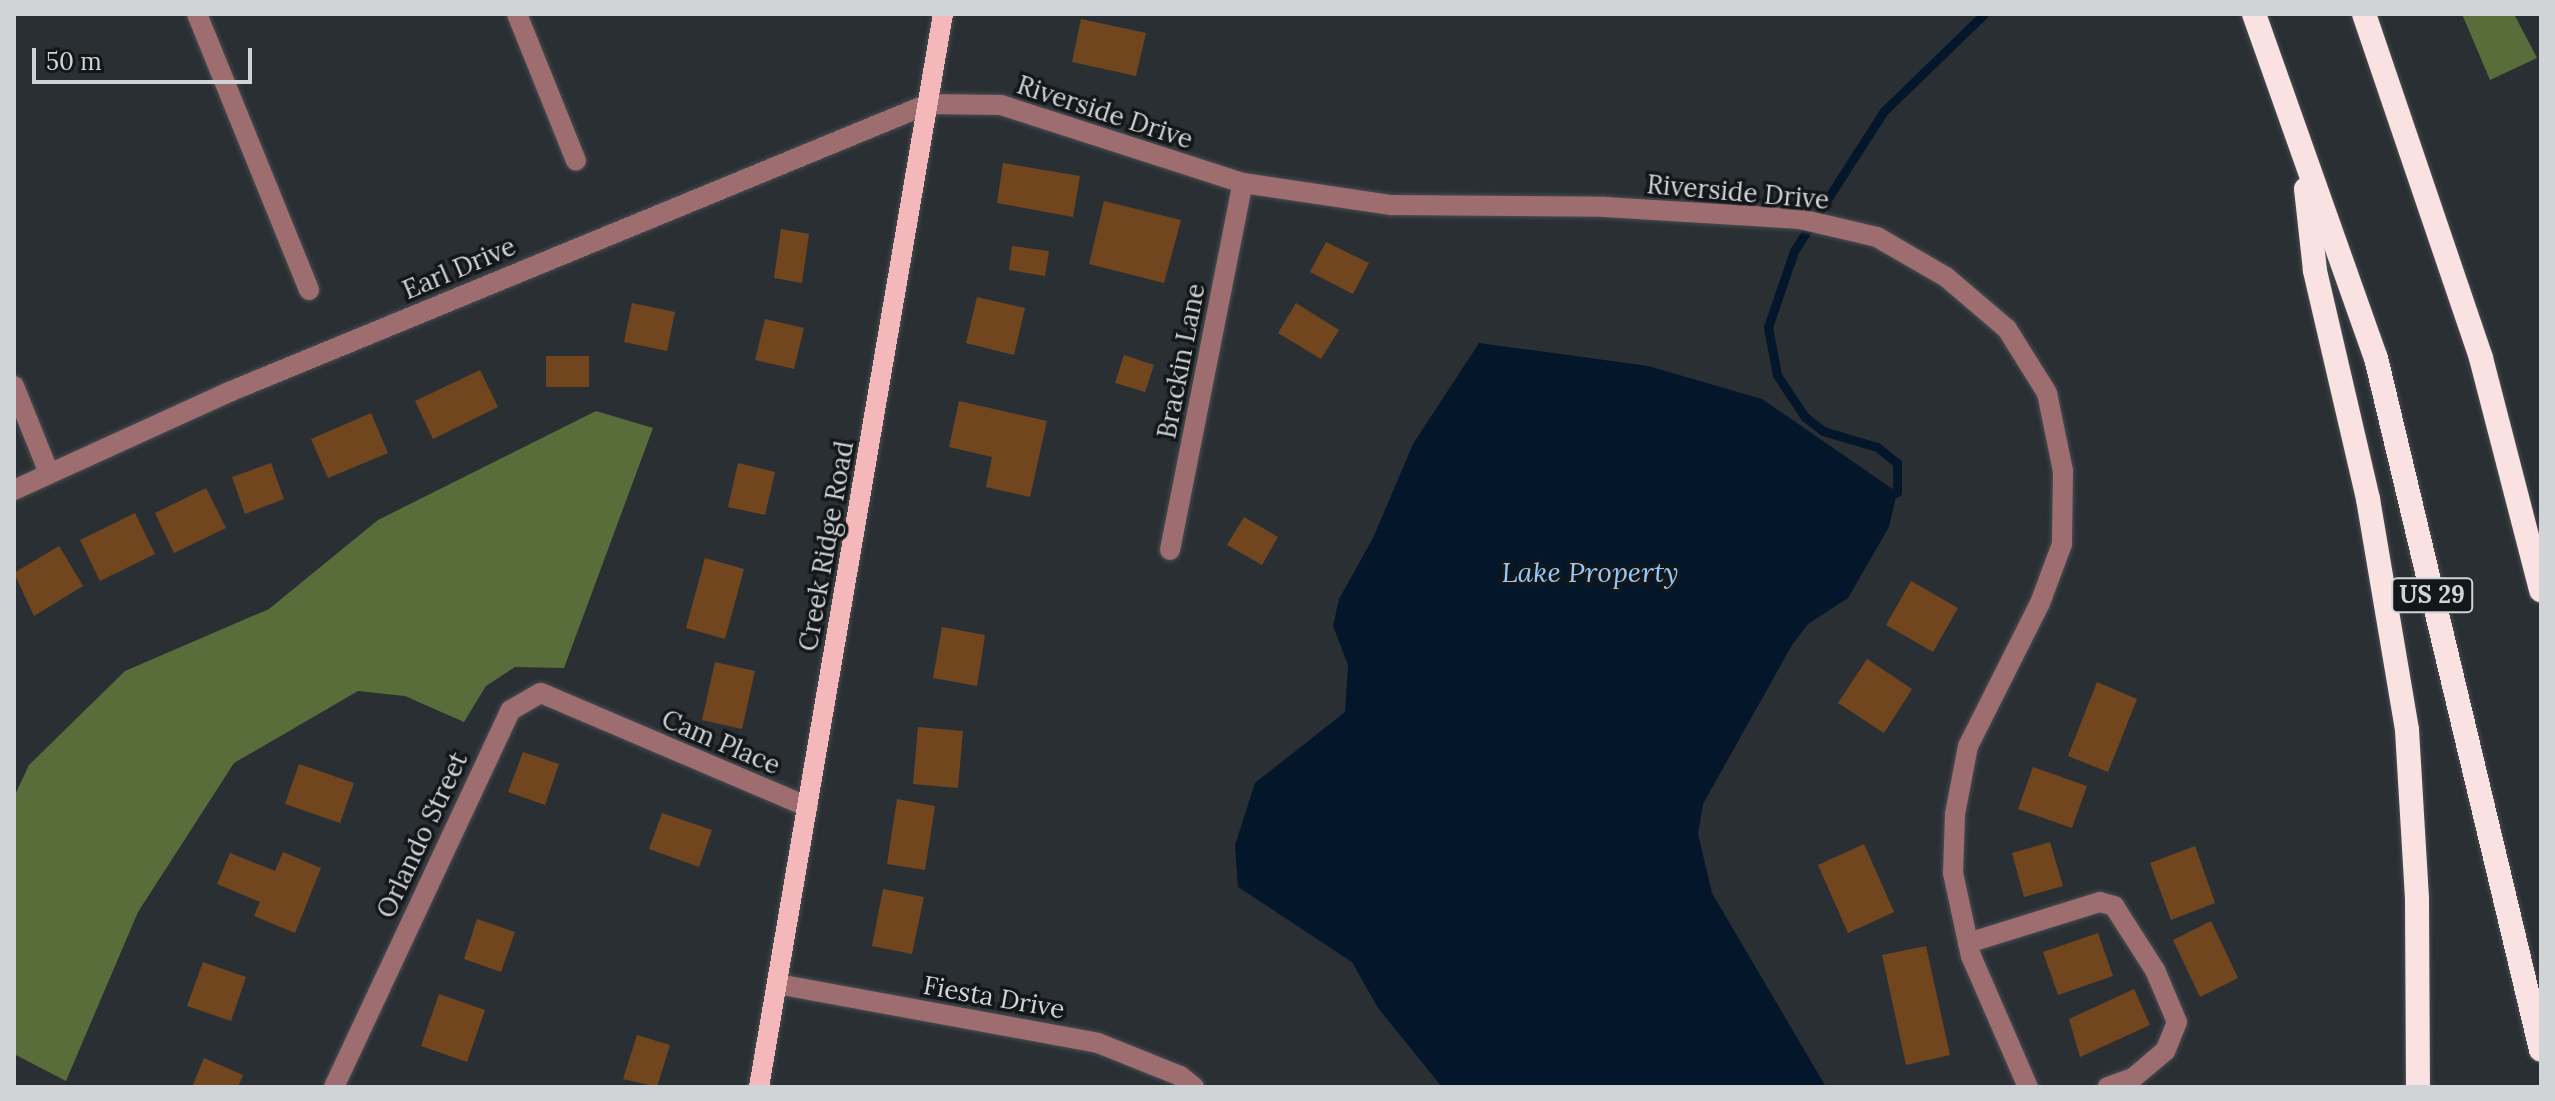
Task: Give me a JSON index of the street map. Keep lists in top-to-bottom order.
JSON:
{
  "streets": {
    "highway": ["US 29"],
    "main road": ["Creek Ridge Road"],
    "street": [
      "Riverside Drive",
      "Earl Drive",
      "Brackin Lane",
      "Cam Place",
      "Orlando Street",
      "Fiesta Drive"
    ]
  },
  "crossings": [
    ["Riverside Drive", "Earl Drive"],
    ["Riverside Drive", "Brackin Lane"],
    ["Riverside Drive", "Creek Ridge Road"],
    ["Earl Drive", "Creek Ridge Road"],
    ["Creek Ridge Road", "Cam Place"],
    ["Creek Ridge Road", "Fiesta Drive"],
    ["Cam Place", "Orlando Street"]
  ],
  "water": ["Lake Property"],
  "scale_bar": "50 m"
}
